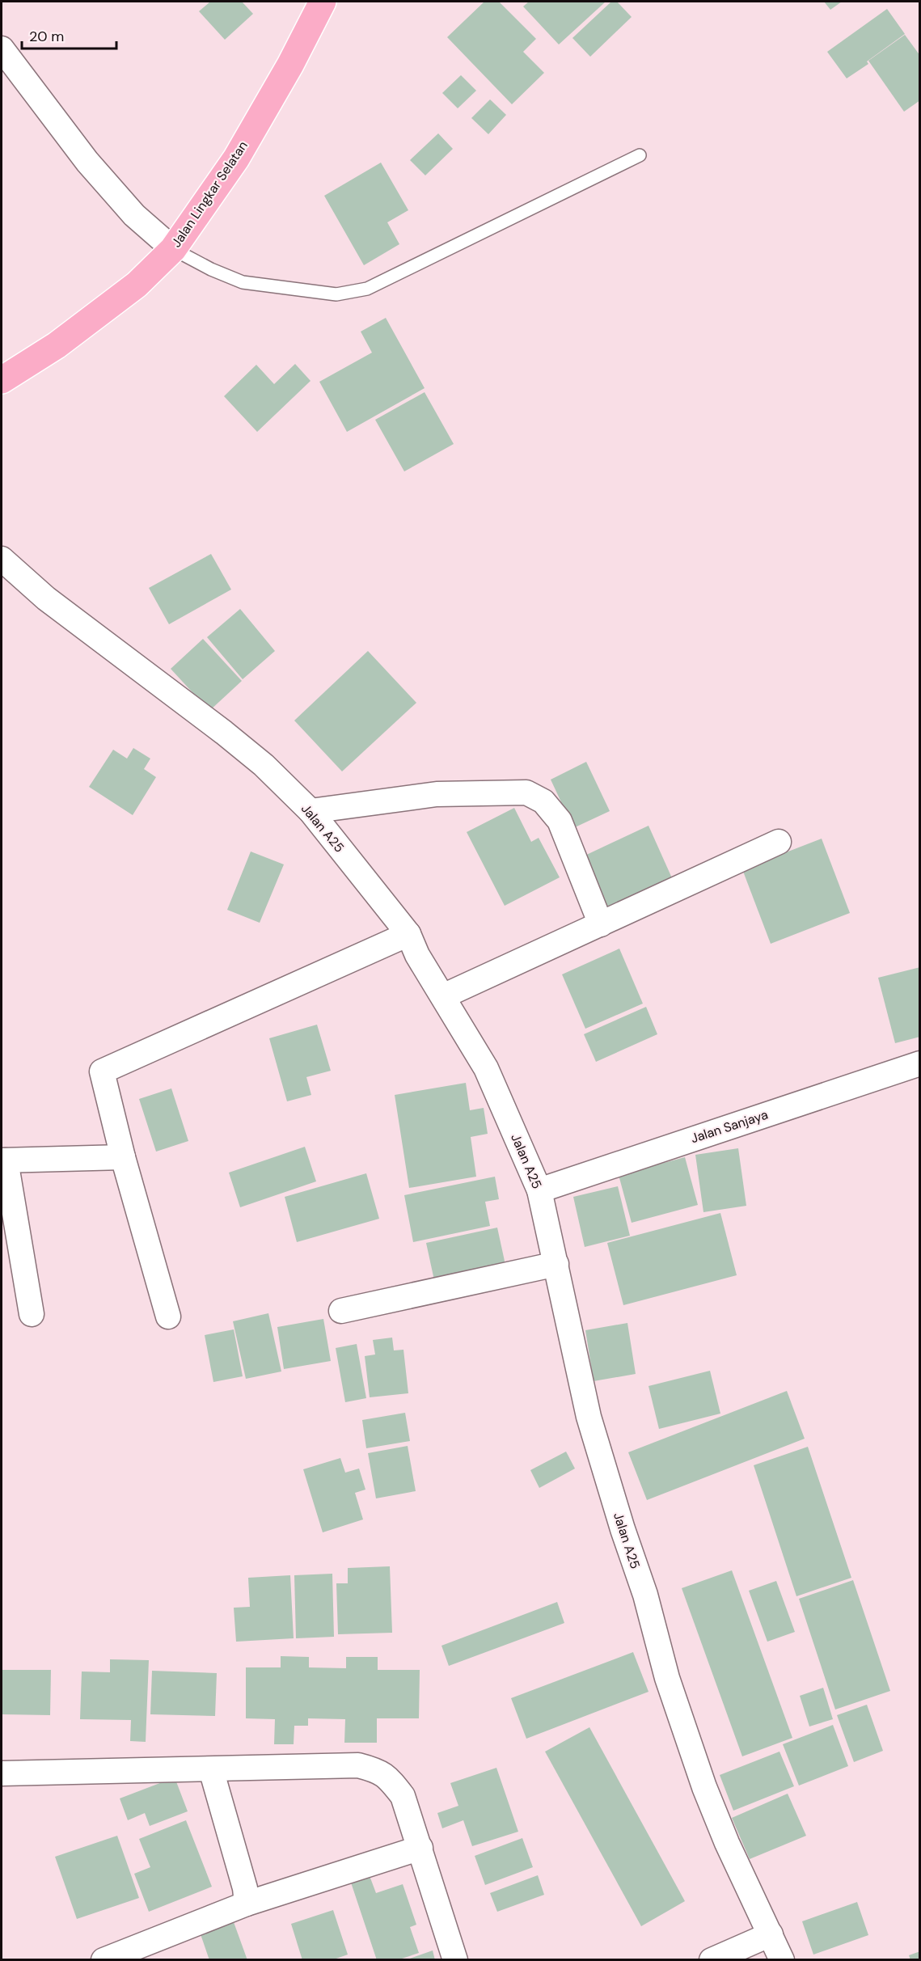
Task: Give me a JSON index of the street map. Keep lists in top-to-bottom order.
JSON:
{
  "streets": {
    "highway": ["Jalan Lingkar Selatan"],
    "street": ["Jalan A25", "Jalan Sanjaya"]
  },
  "crossings": [
    ["Jalan A25", "Jalan Sanjaya"]
  ],
  "scale_bar": "20 m"
}
